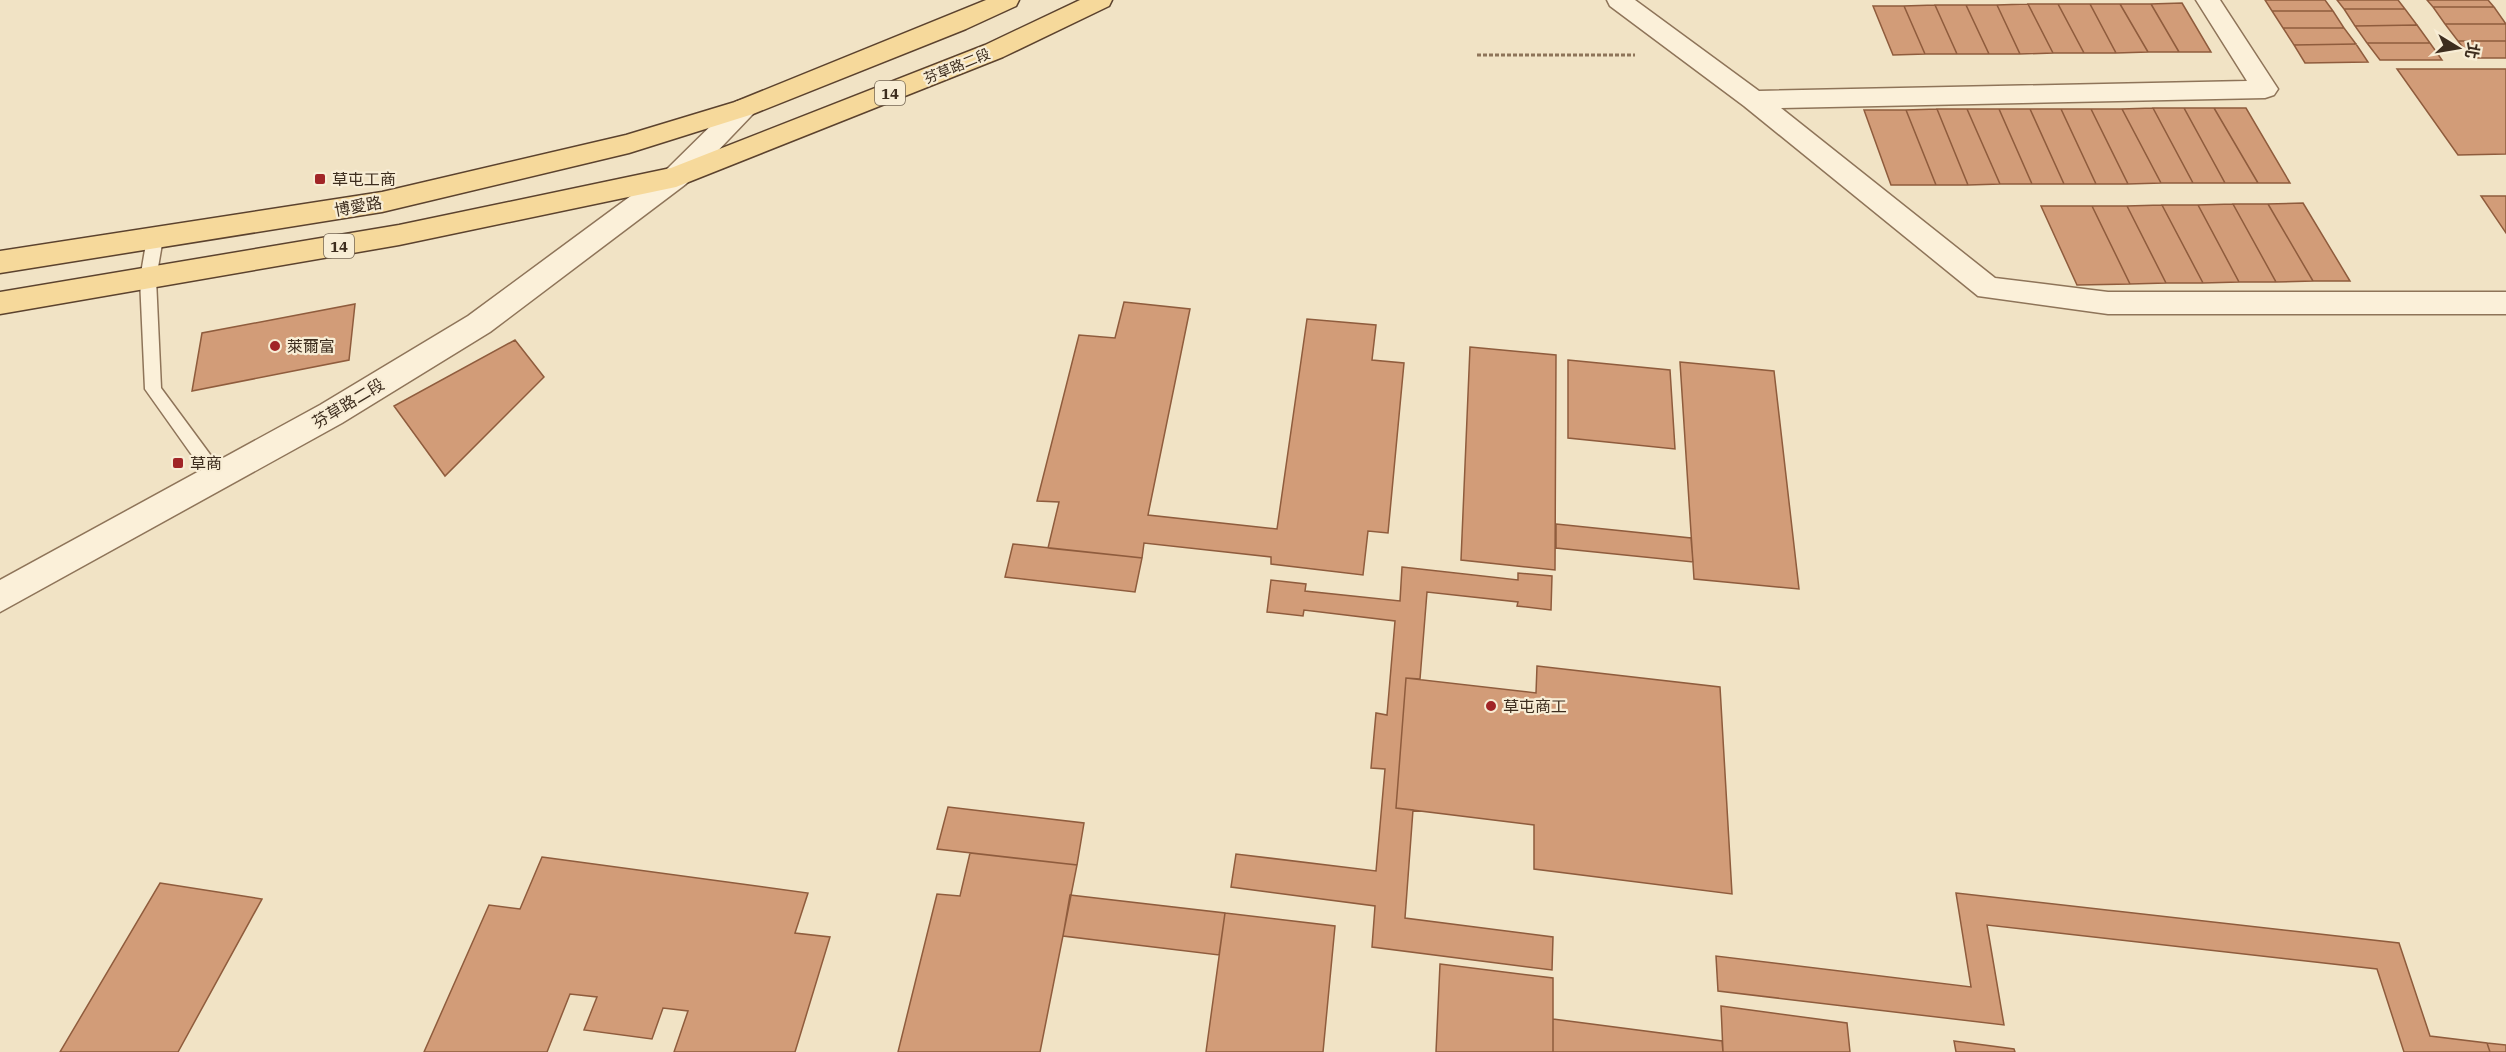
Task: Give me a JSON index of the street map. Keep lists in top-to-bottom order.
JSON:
{
  "streets": {
    "main road": ["芬草路二段", "14", "博愛路"]
  },
  "crossings": [
    ["芬草路二段", "14"],
    ["芬草路二段", "博愛路"]
  ],
  "places": {
    "transit": ["草屯工商", "草商"],
    "other": ["萊爾富", "草屯商工"]
  },
  "north": "right"
}
